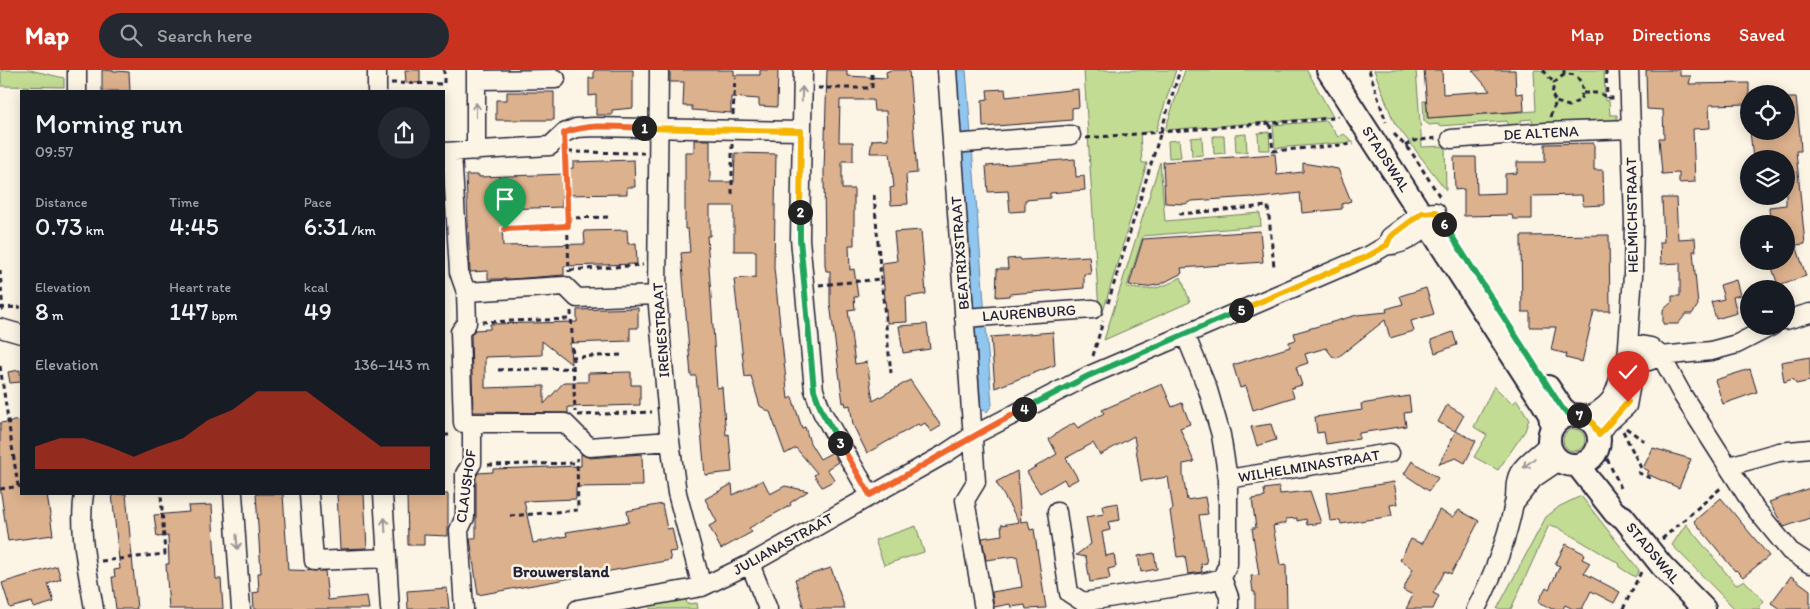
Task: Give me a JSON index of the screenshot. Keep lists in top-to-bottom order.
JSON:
{
  "streets": {
    "main road": ["STADSWAL"],
    "street": [
      "DE ALTENA",
      "HELMICHSTRAAT",
      "BEATRIXSTRAAT",
      "LAURENBURG",
      "IRENESTRAAT",
      "WILHELMINASTRAAT",
      "CLAUSHOF",
      "JULIANASTRAAT"
    ]
  },
  "crossings": [
    ["DE ALTENA", "HELMICHSTRAAT"],
    ["STADSWAL", "HELMICHSTRAAT"],
    ["STADSWAL", "JULIANASTRAAT"],
    ["BEATRIXSTRAAT", "LAURENBURG"],
    ["BEATRIXSTRAAT", "JULIANASTRAAT"],
    ["IRENESTRAAT", "JULIANASTRAAT"],
    ["WILHELMINASTRAAT", "JULIANASTRAAT"]
  ],
  "districts": ["Brouwersland"],
  "page": {
    "header": "Map",
    "search": "Search here",
    "nav": ["Map", "Directions", "Saved"],
    "map_buttons": ["+", "−"],
    "heading": ["Morning run", "09:57"],
    "pins": [
      "1",
      "2",
      "6",
      "5",
      "4",
      "7",
      "3"
    ],
    "stats": [
      ["Distance", "0.73 km"],
      ["Time", "4:45"],
      ["Pace", "6:31 /km"],
      ["Elevation", "8 m"],
      ["Heart rate", "147 bpm"],
      ["kcal", "49"]
    ],
    "chart": ["Elevation", "136–143 m"]
  }
}
